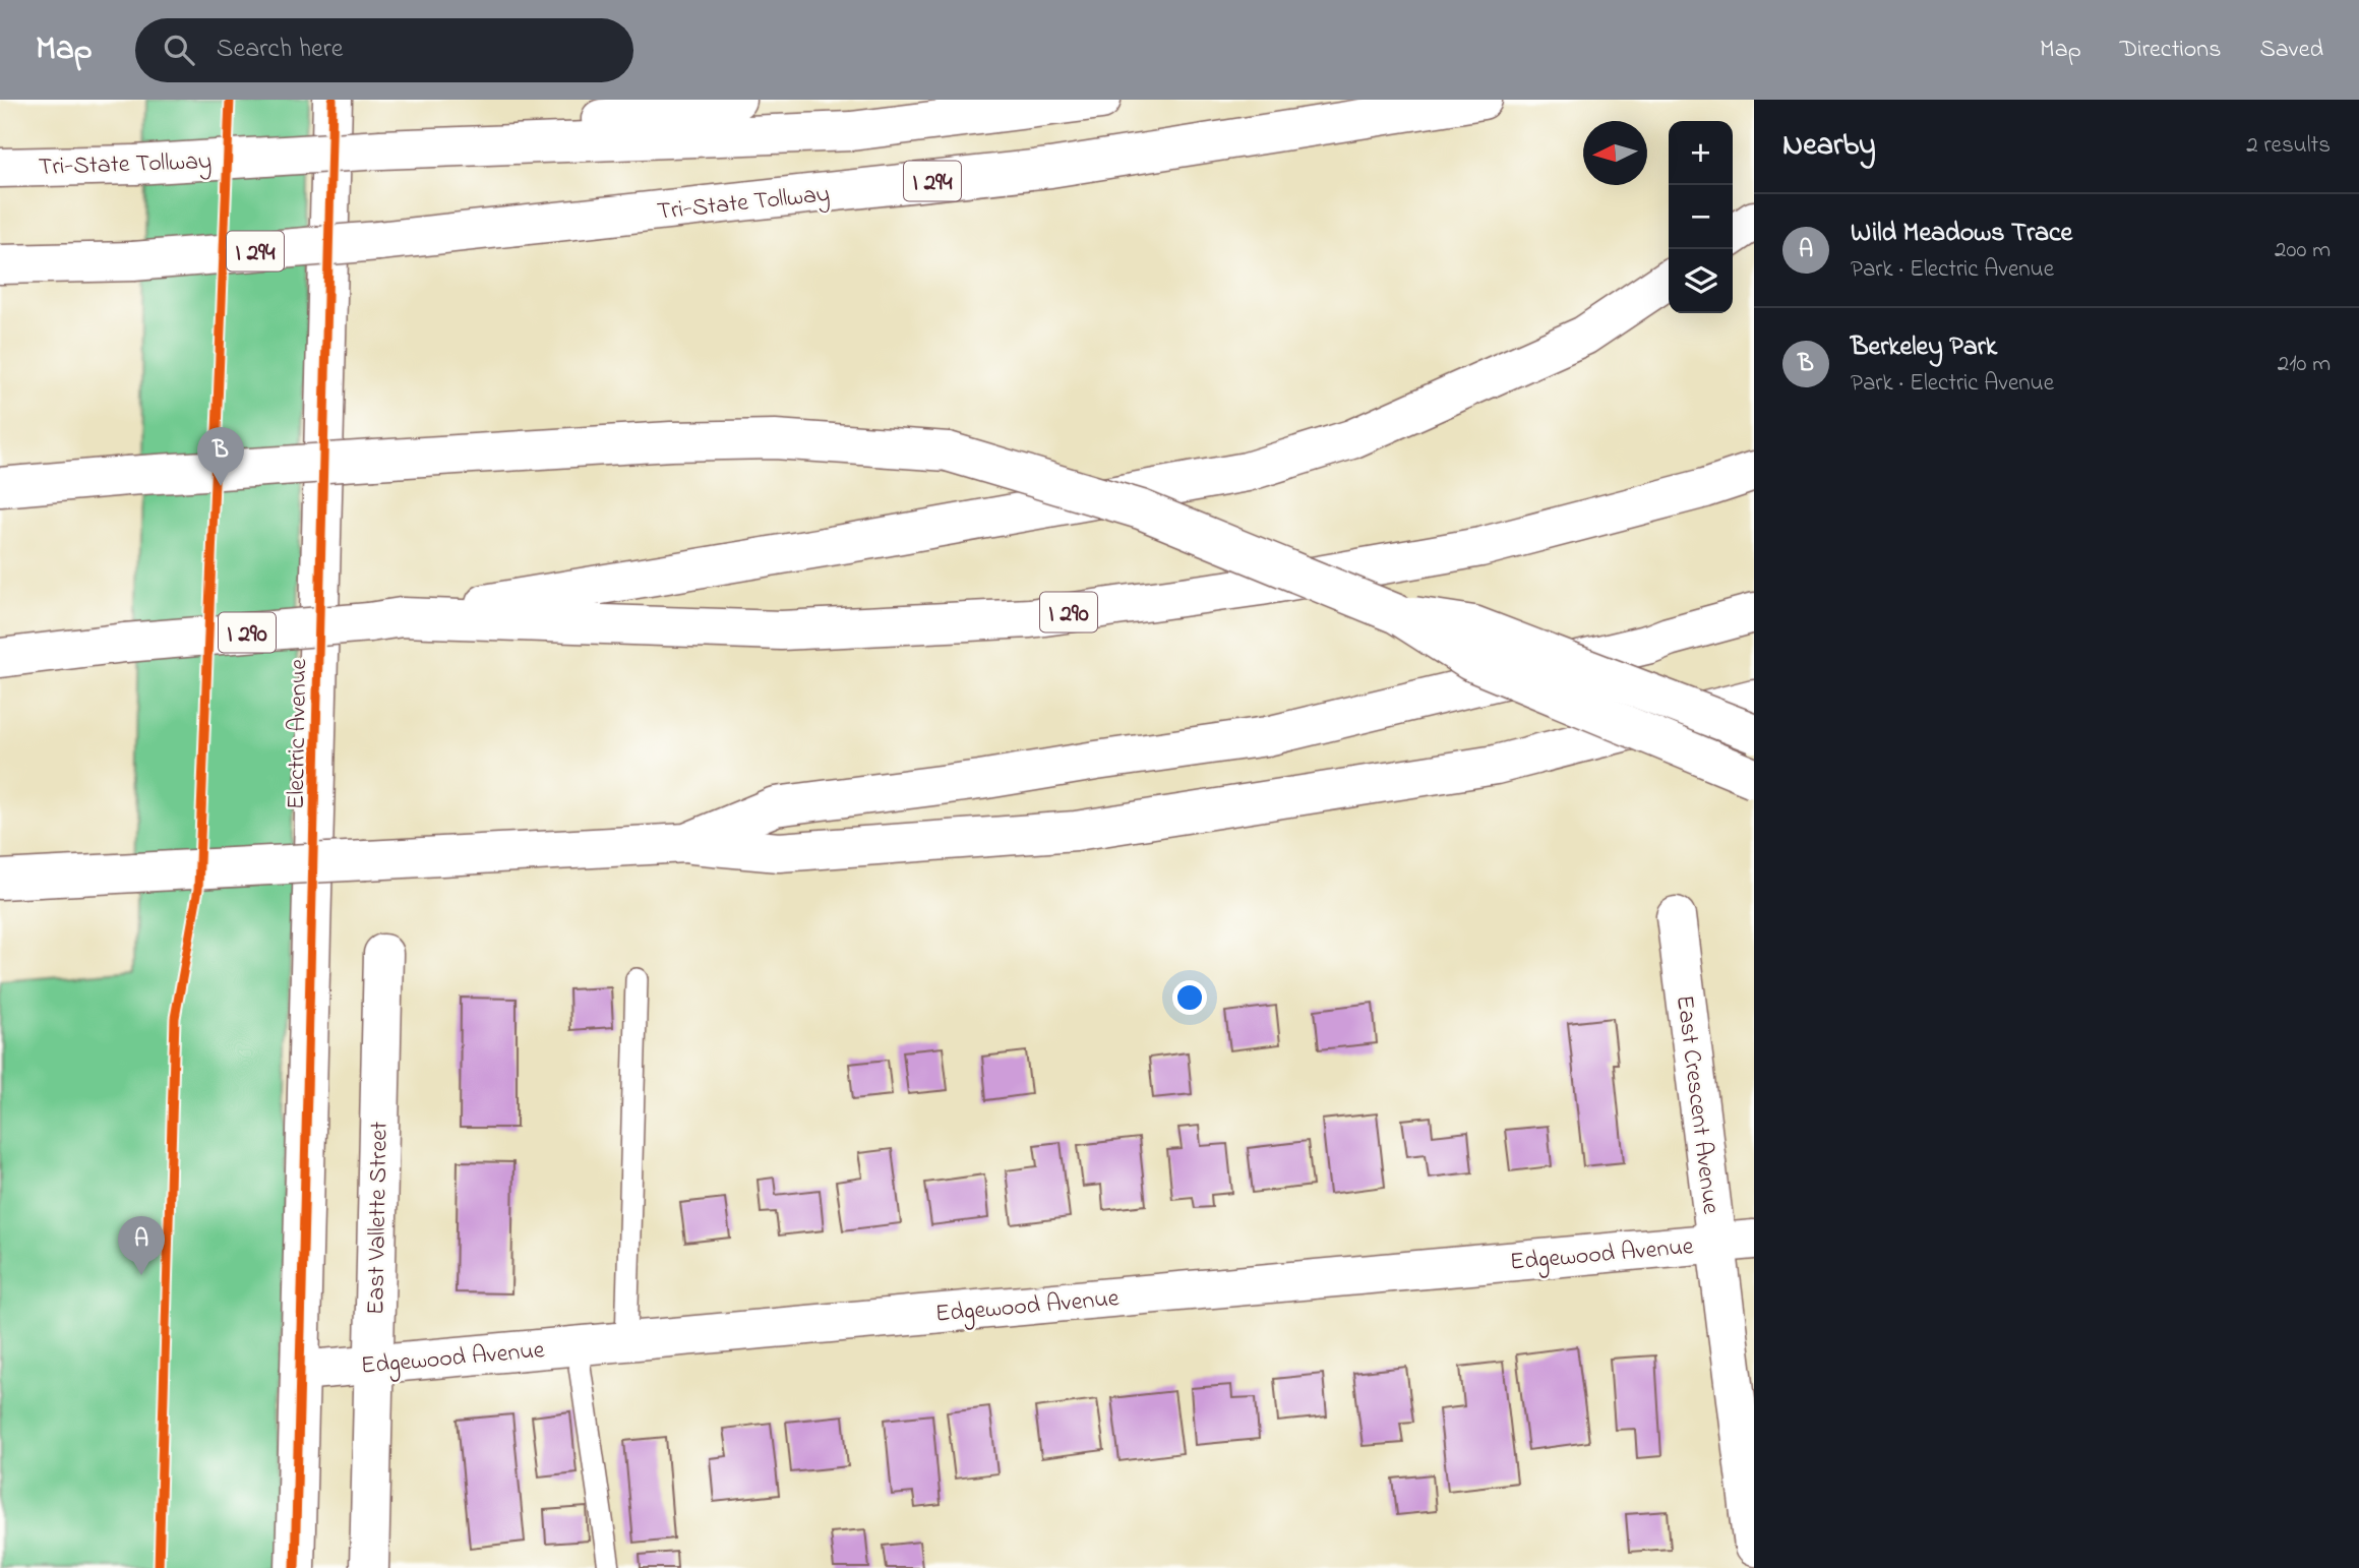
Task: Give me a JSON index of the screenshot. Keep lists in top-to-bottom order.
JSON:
{
  "streets": {
    "main road": [
      "Tri-State Tollway",
      "I 294",
      "I 290",
      "Electric Avenue",
      "East Crescent Avenue",
      "East Vallette Street",
      "Edgewood Avenue"
    ]
  },
  "crossings": [
    ["Electric Avenue", "Edgewood Avenue"],
    ["East Crescent Avenue", "Edgewood Avenue"],
    ["East Vallette Street", "Edgewood Avenue"]
  ],
  "north": "left",
  "page": {
    "header": "Map",
    "search": "Search here",
    "nav": ["Map", "Directions", "Saved"],
    "heading": ["Nearby", "2 results"],
    "map_buttons": ["+", "−"],
    "list": [
      {
        "mark": "A",
        "name": "Wild Meadows Trace",
        "note": "Park · Electric Avenue",
        "value": "200 m"
      },
      {
        "mark": "B",
        "name": "Berkeley Park",
        "note": "Park · Electric Avenue",
        "value": "210 m"
      }
    ],
    "pins": ["B", "A"]
  }
}
